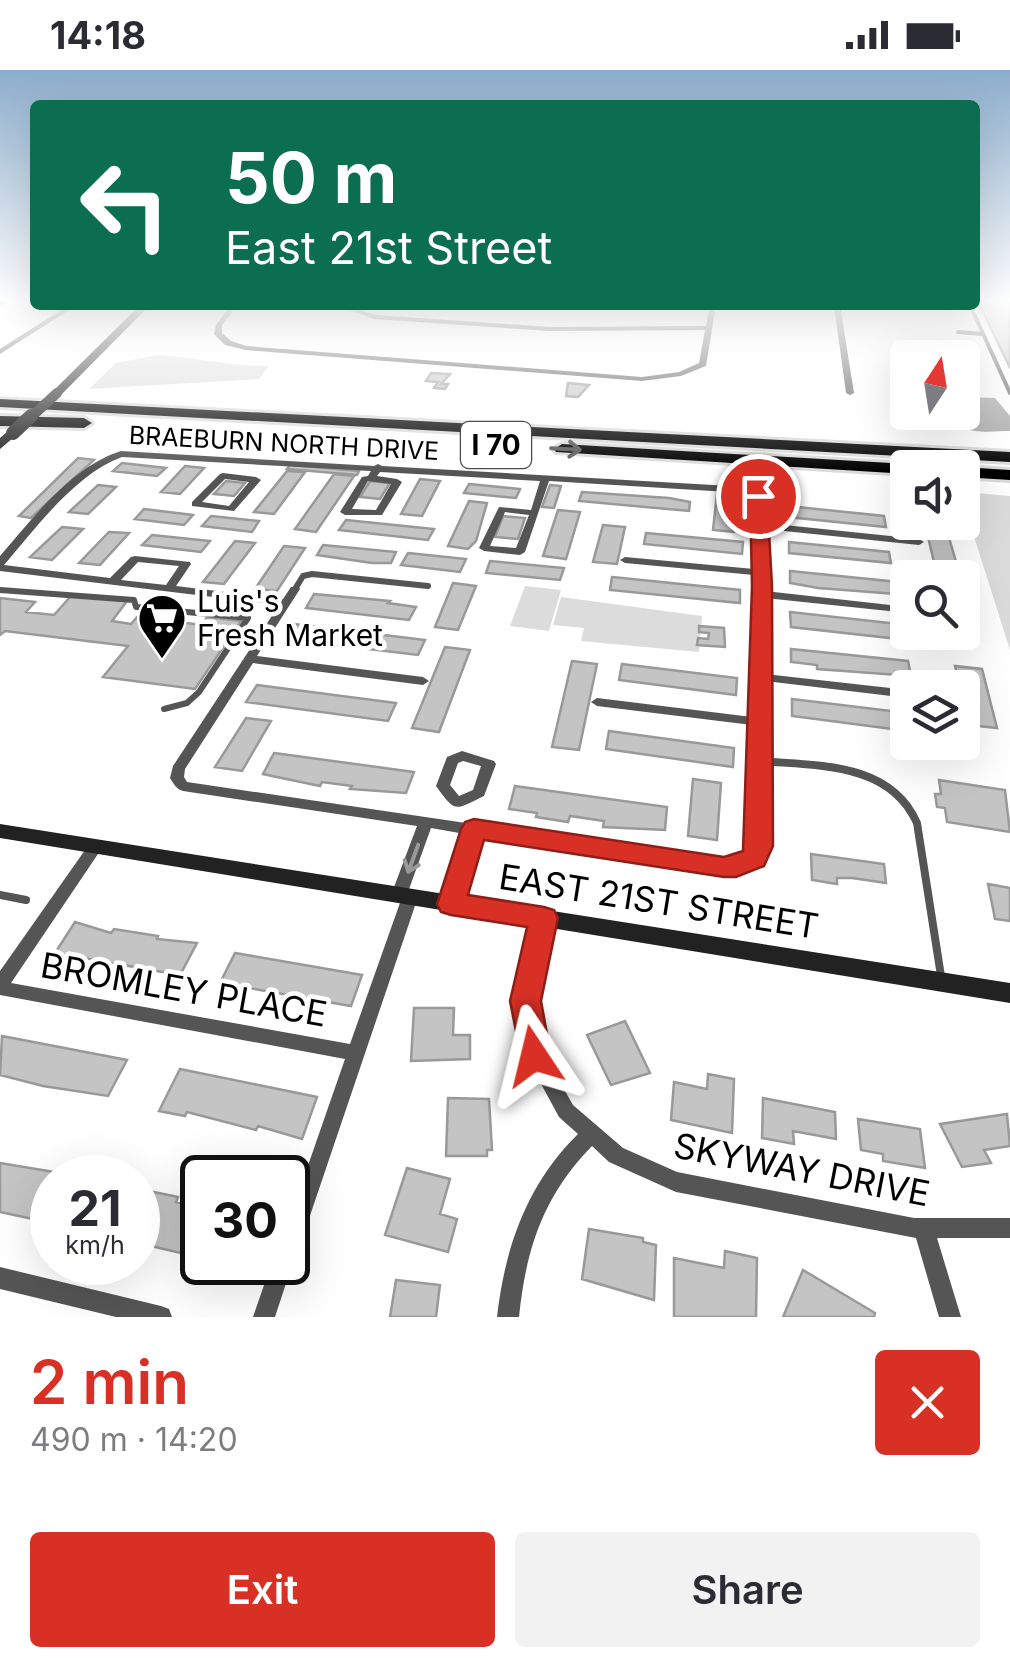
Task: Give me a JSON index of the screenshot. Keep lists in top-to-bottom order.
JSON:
{
  "streets": {
    "highway": ["I 70"],
    "main road": ["EAST 21ST STREET"],
    "street": ["BRAEBURN NORTH DRIVE", "BROMLEY PLACE", "SKYWAY DRIVE"]
  },
  "crossings": [
    ["EAST 21ST STREET", "SKYWAY DRIVE"]
  ],
  "places": {
    "supermarket": ["Luis's Fresh Market"]
  },
  "north": "top",
  "page": {
    "status": "14:18",
    "turn": ["50 m", "East 21st Street"],
    "speed": "21 km/h",
    "limit": "30",
    "heading": ["2 min", "490 m · 14:20"],
    "buttons": ["Exit", "Share"]
  }
}
